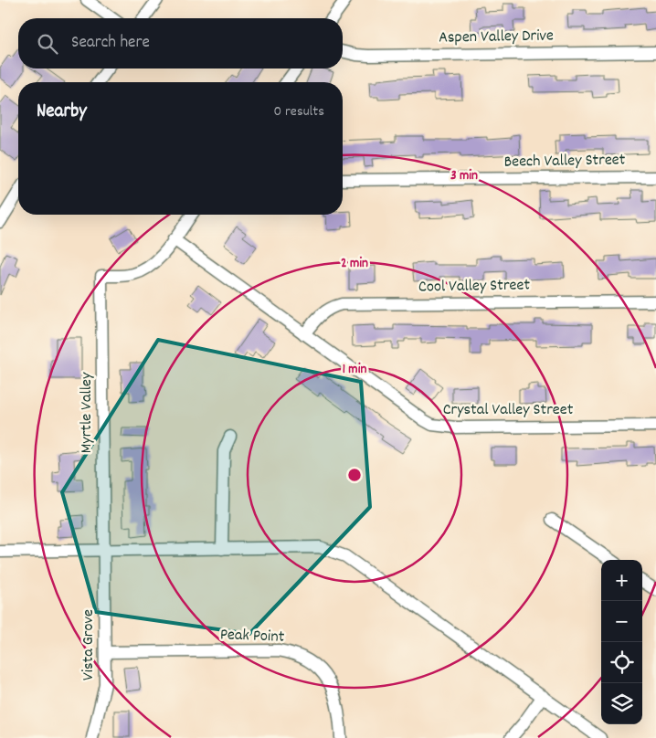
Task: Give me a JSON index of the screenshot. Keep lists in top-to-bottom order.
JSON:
{
  "streets": {
    "street": [
      "Aspen Valley Drive",
      "Beech Valley Street",
      "Cool Valley Street",
      "Crystal Valley Street",
      "Myrtle Valley",
      "Peak Point",
      "Vista Grove"
    ]
  },
  "crossings": [
    ["Cool Valley Street", "Crystal Valley Street"],
    ["Crystal Valley Street", "Myrtle Valley"],
    ["Myrtle Valley", "Vista Grove"],
    ["Peak Point", "Vista Grove"]
  ],
  "page": {
    "search": "Search here",
    "heading": ["Nearby", "0 results"],
    "map_buttons": ["+", "−"]
  },
  "rings": ["3 min", "2 min", "1 min"]
}
